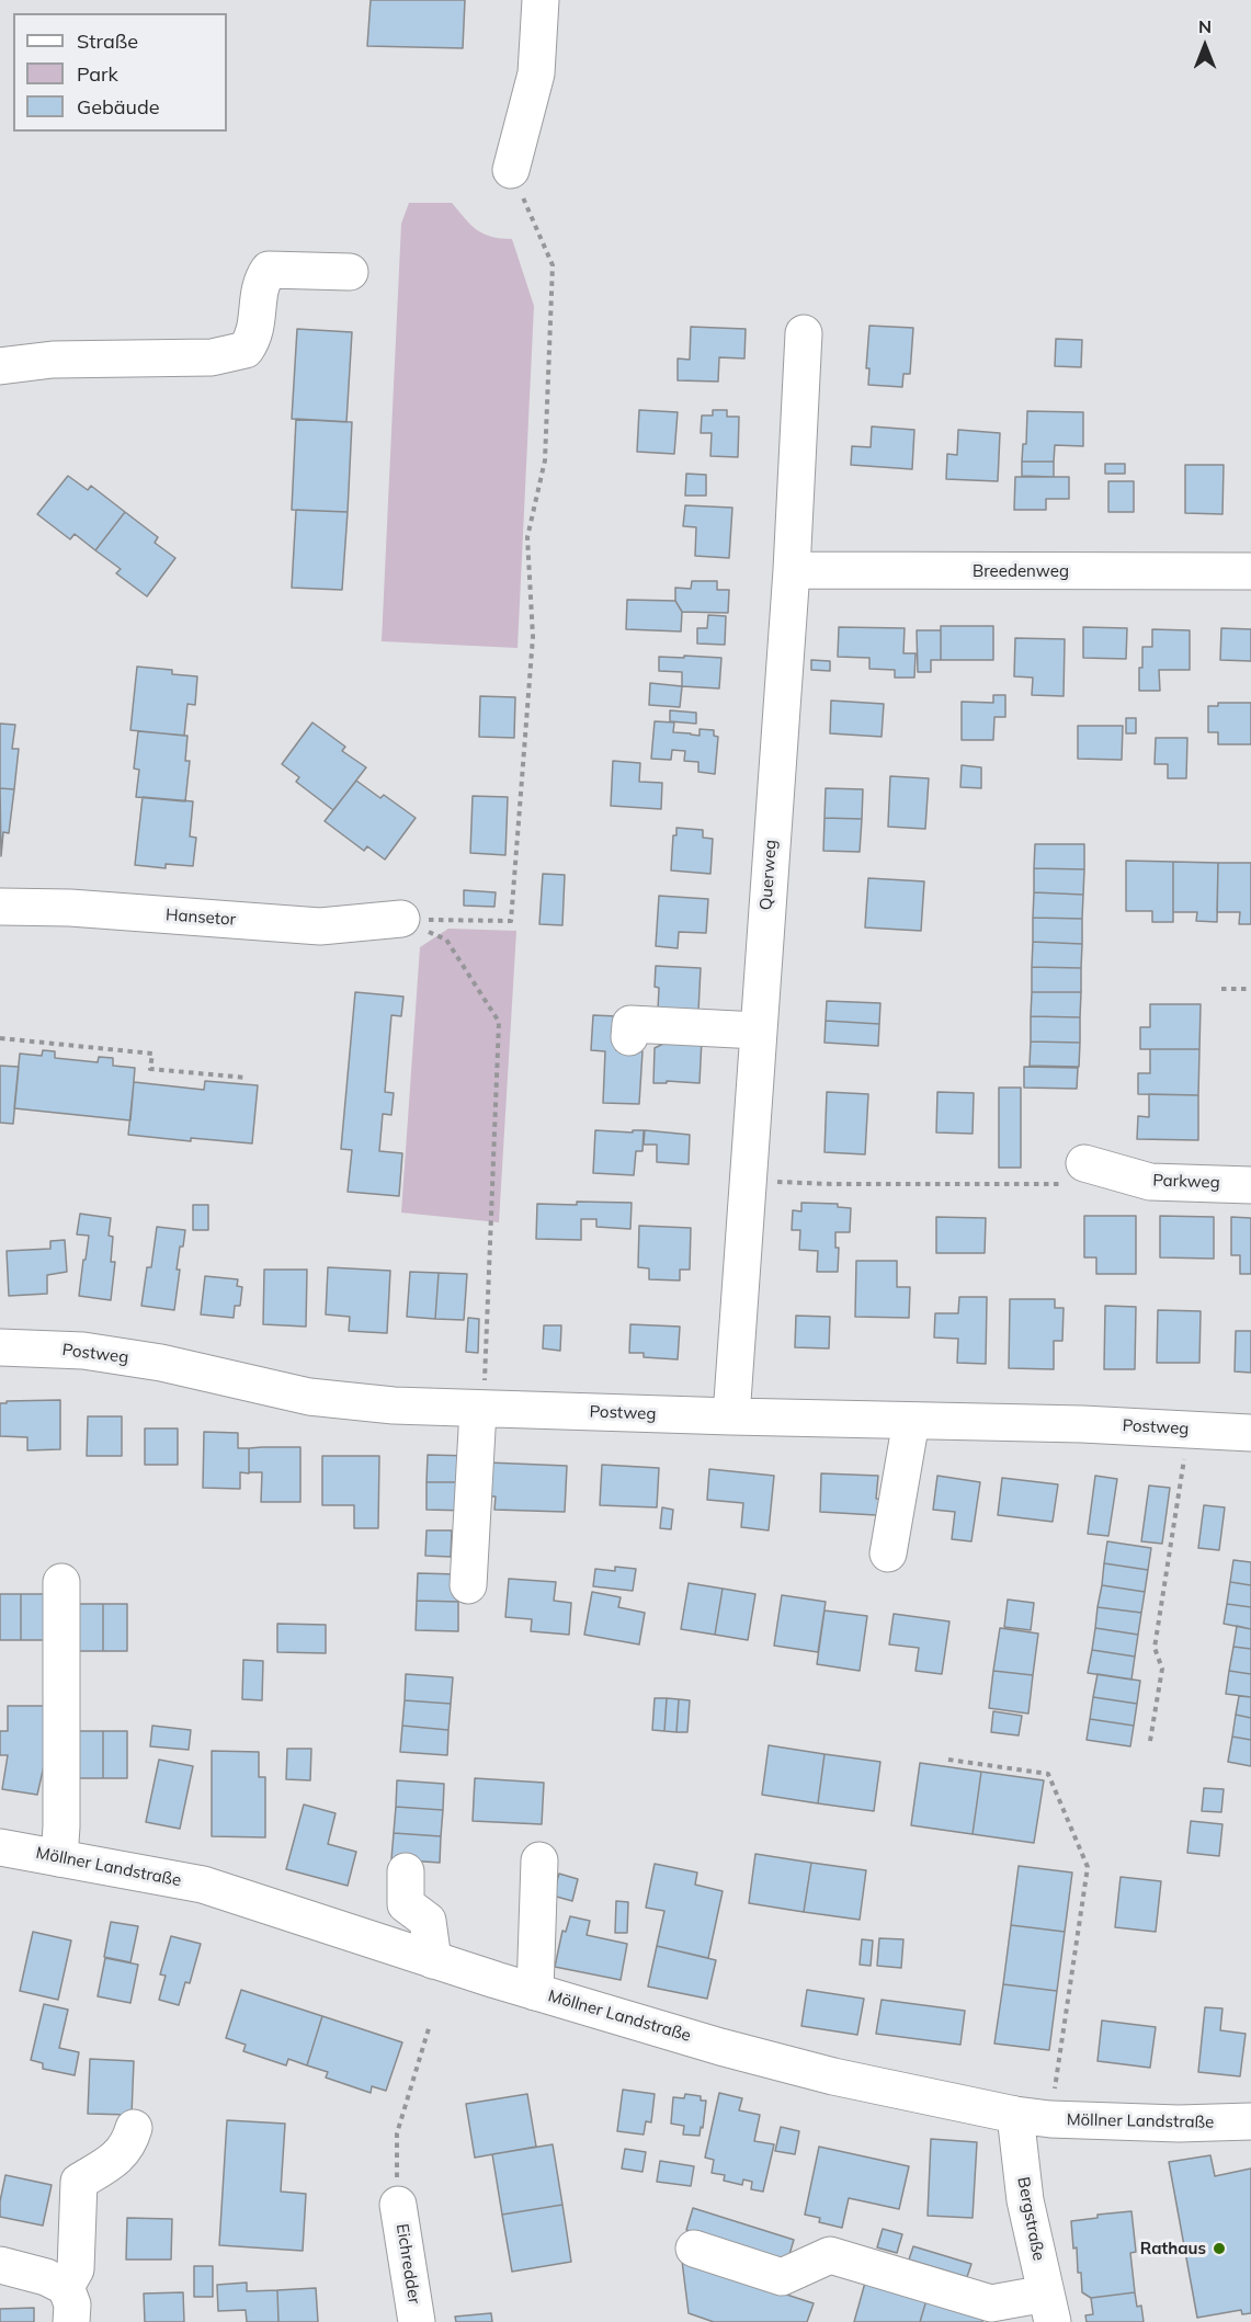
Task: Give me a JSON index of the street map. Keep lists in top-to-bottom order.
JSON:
{
  "streets": {
    "street": [
      "Breedenweg",
      "Querweg",
      "Hansetor",
      "Parkweg",
      "Postweg",
      "Möllner Landstraße",
      "Bergstraße",
      "Eichredder"
    ]
  },
  "crossings": [
    ["Breedenweg", "Querweg"],
    ["Querweg", "Postweg"],
    ["Möllner Landstraße", "Bergstraße"]
  ],
  "places": ["Rathaus"],
  "legend": ["Straße", "Park", "Gebäude"],
  "north": "top"
}
